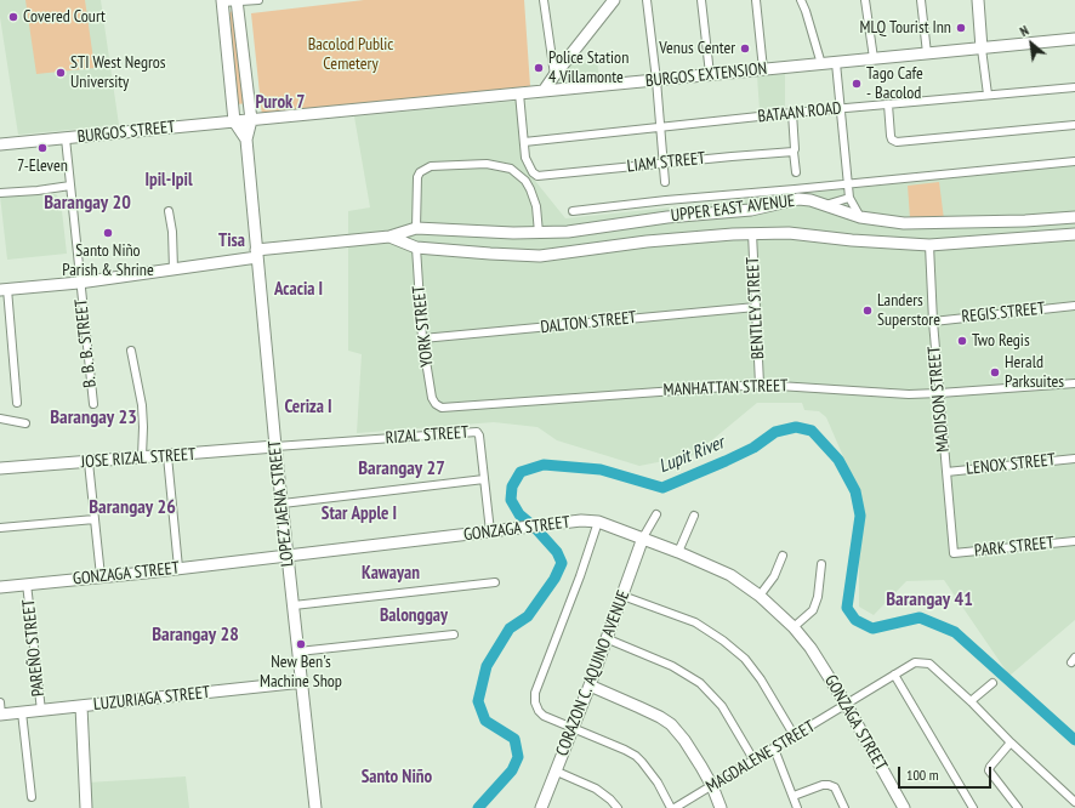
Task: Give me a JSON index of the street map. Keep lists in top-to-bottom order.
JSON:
{
  "streets": {
    "street": [
      "BURGOS EXTENSION",
      "BATAAN ROAD",
      "BURGOS STREET",
      "LIAM STREET",
      "UPPER EAST AVENUE",
      "BENTLEY STREET",
      "REGIS STREET",
      "DALTON STREET",
      "YORK STREET",
      "B. B. B. STREET",
      "MANHATTAN STREET",
      "MADISON STREET",
      "RIZAL STREET",
      "JOSE RIZAL STREET",
      "LENOX STREET",
      "LOPEZ JAENA STREET",
      "GONZAGA STREET",
      "PARK STREET",
      "PAREÑO STREET",
      "CORAZON C. AQUINO AVENUE",
      "LUZURIAGA STREET",
      "MAGDALENE STREET"
    ]
  },
  "crossings": [
    ["BURGOS EXTENSION", "BURGOS STREET"],
    ["BURGOS EXTENSION", "LOPEZ JAENA STREET"],
    ["BATAAN ROAD", "LIAM STREET"],
    ["BURGOS STREET", "B. B. B. STREET"],
    ["BURGOS STREET", "LOPEZ JAENA STREET"],
    ["UPPER EAST AVENUE", "BENTLEY STREET"],
    ["UPPER EAST AVENUE", "YORK STREET"],
    ["UPPER EAST AVENUE", "B. B. B. STREET"],
    ["UPPER EAST AVENUE", "MADISON STREET"],
    ["UPPER EAST AVENUE", "LOPEZ JAENA STREET"],
    ["BENTLEY STREET", "DALTON STREET"],
    ["BENTLEY STREET", "MANHATTAN STREET"],
    ["REGIS STREET", "MADISON STREET"],
    ["DALTON STREET", "YORK STREET"],
    ["YORK STREET", "MANHATTAN STREET"],
    ["MANHATTAN STREET", "MADISON STREET"],
    ["MADISON STREET", "LENOX STREET"],
    ["MADISON STREET", "PARK STREET"],
    ["RIZAL STREET", "JOSE RIZAL STREET"],
    ["RIZAL STREET", "LOPEZ JAENA STREET"],
    ["RIZAL STREET", "GONZAGA STREET"],
    ["JOSE RIZAL STREET", "LOPEZ JAENA STREET"],
    ["LOPEZ JAENA STREET", "GONZAGA STREET"],
    ["LOPEZ JAENA STREET", "LUZURIAGA STREET"],
    ["GONZAGA STREET", "PAREÑO STREET"],
    ["GONZAGA STREET", "CORAZON C. AQUINO AVENUE"],
    ["GONZAGA STREET", "MAGDALENE STREET"],
    ["PAREÑO STREET", "LUZURIAGA STREET"]
  ],
  "districts": [
    "Purok 7",
    "Ipil-Ipil",
    "Barangay 20",
    "Tisa",
    "Acacia I",
    "Ceriza I",
    "Barangay 23",
    "Barangay 27",
    "Barangay 26",
    "Star Apple I",
    "Kawayan",
    "Barangay 41",
    "Balonggay",
    "Barangay 28",
    "Santo Niño"
  ],
  "water": ["Lupit River"],
  "parks": ["Bacolod Public Cemetery"],
  "places": [
    "Covered Court",
    "MLQ Tourist Inn",
    "Venus Center",
    "Police Station 4 Villamonte",
    "STI West Negros University",
    "Tago Cafe - Bacolod",
    "7-Eleven",
    "Santo Niño Parish & Shrine",
    "Landers Superstore",
    "Two Regis",
    "Herald Parksuites",
    "New Ben's Machine Shop"
  ],
  "scale_bar": "100 m",
  "north": "top left"
}
